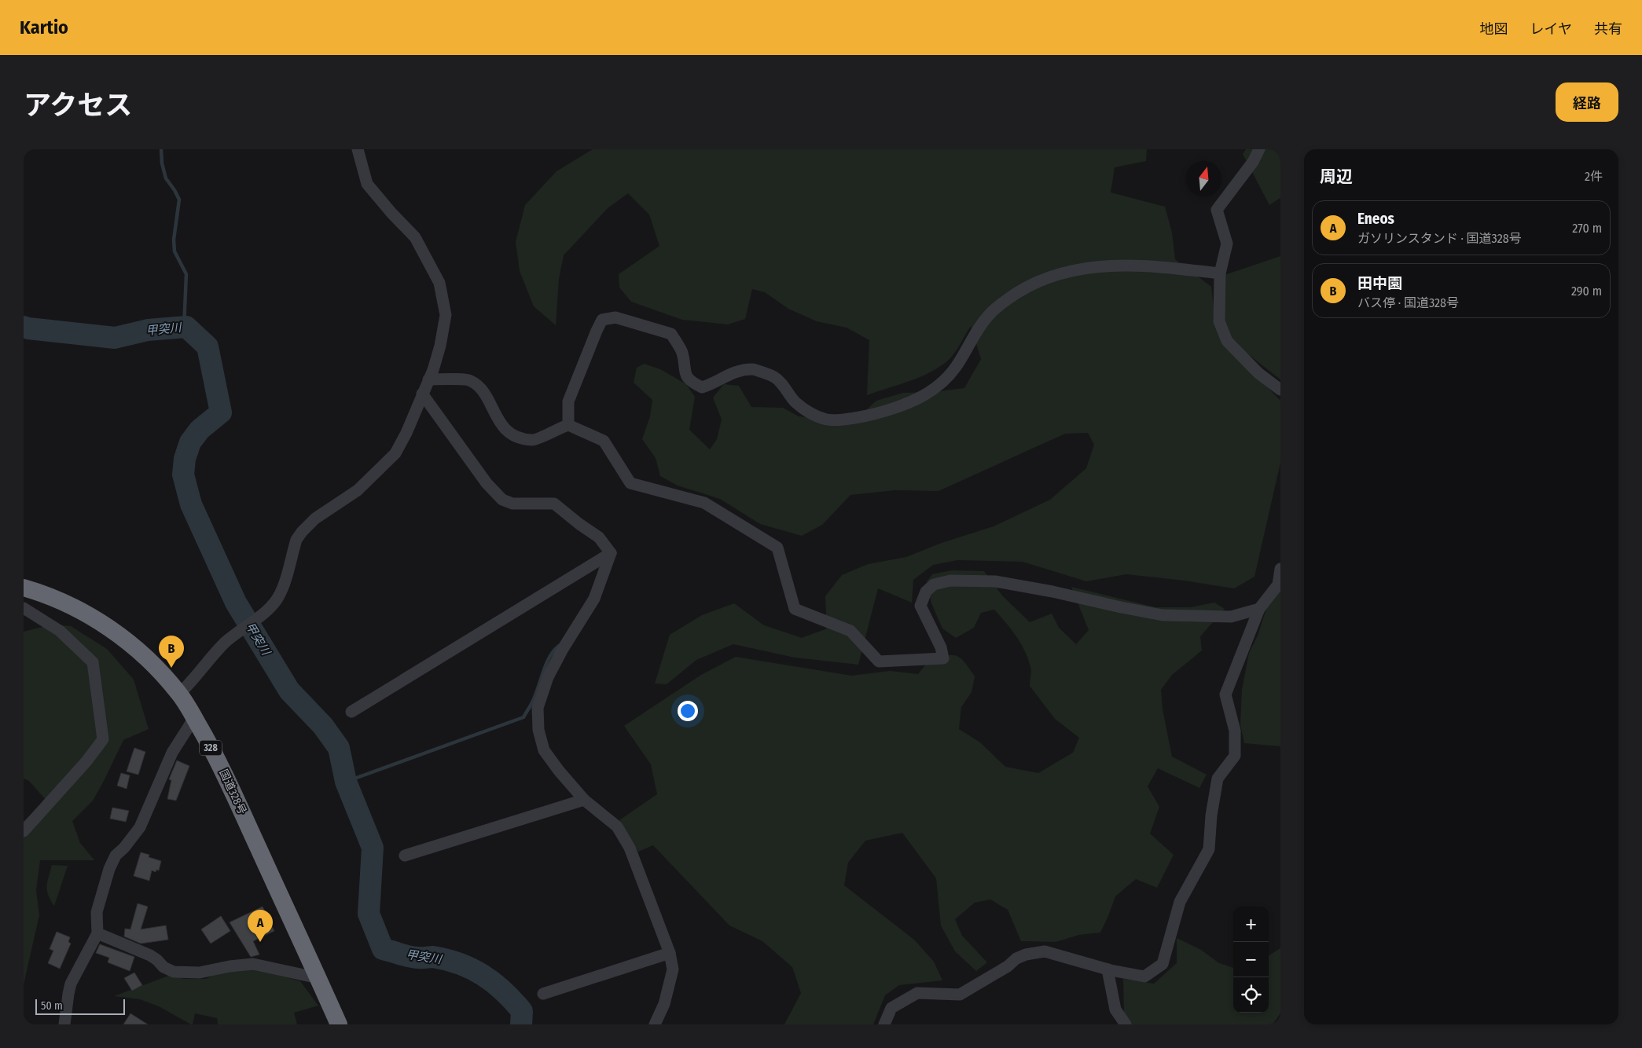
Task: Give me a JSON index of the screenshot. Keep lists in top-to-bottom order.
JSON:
{
  "streets": {
    "highway": ["328", "国道328号"]
  },
  "water": ["甲突川"],
  "scale_bar": "50 m",
  "north": "top",
  "page": {
    "header": "Kartio",
    "nav": ["地図", "レイヤ", "共有"],
    "title": "アクセス",
    "buttons": "経路",
    "heading": ["周辺", "2件"],
    "list": [
      {
        "mark": "A",
        "name": "Eneos",
        "note": "ガソリンスタンド · 国道328号",
        "value": "270 m"
      },
      {
        "mark": "B",
        "name": "田中園",
        "note": "バス停 · 国道328号",
        "value": "290 m"
      }
    ],
    "pins": ["B", "A"],
    "map_buttons": ["+", "−"],
    "scale": "50 m"
  }
}
